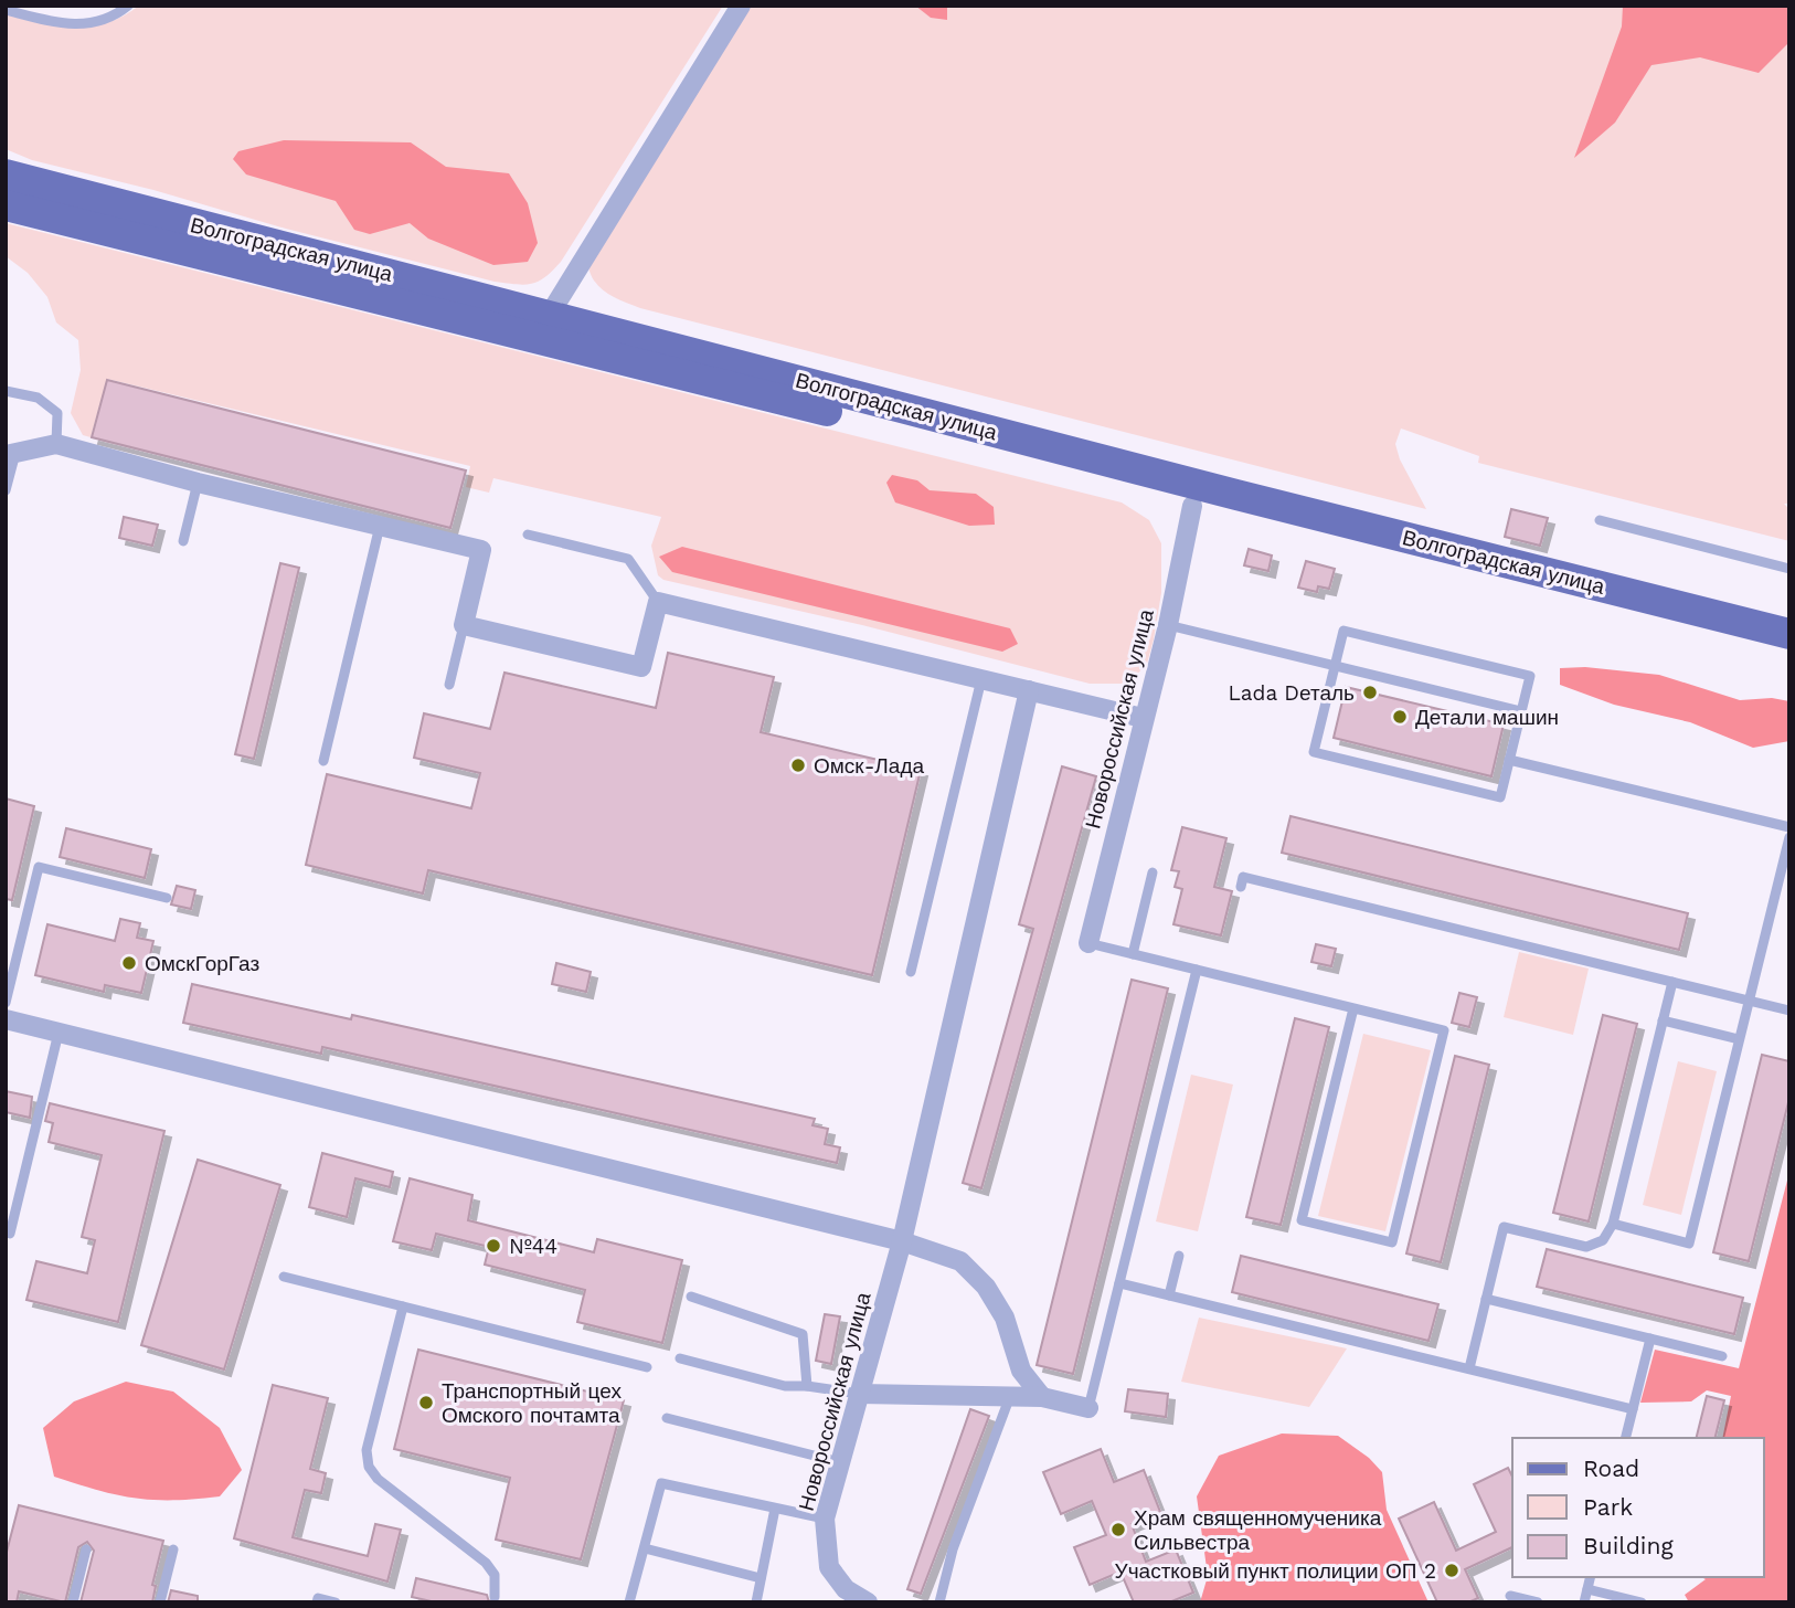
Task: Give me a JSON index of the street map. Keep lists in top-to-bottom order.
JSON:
{
  "streets": {
    "main road": ["Волгоградская улица"],
    "street": ["Новороссийская улица"]
  },
  "crossings": [
    ["Волгоградская улица", "Новороссийская улица"]
  ],
  "places": [
    "Lada Dеталь",
    "Детали машин",
    "Омск-Лада",
    "ОмскГорГаз",
    "№44",
    "Транспортный цех Омского почтамта",
    "Храм священномученика Сильвестра",
    "Участковый пункт полиции ОП 2"
  ],
  "legend": ["Road", "Park", "Building"]
}
